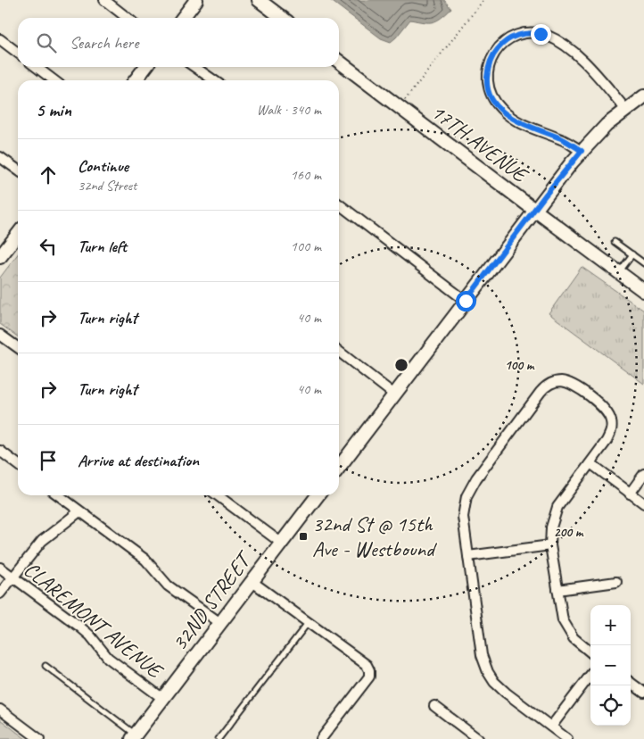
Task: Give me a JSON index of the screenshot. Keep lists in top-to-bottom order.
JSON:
{
  "streets": {
    "street": ["17TH AVENUE", "32ND STREET", "CLAREMONT AVENUE"]
  },
  "crossings": [
    ["32ND STREET", "CLAREMONT AVENUE"]
  ],
  "places": {
    "transit": ["32nd St @ 15th Ave - Westbound"]
  },
  "page": {
    "search": "Search here",
    "heading": ["5 min", "Walk · 340 m"],
    "list": [
      ["Continue", "32nd Street", "160 m"],
      ["Turn left", "100 m"],
      ["Turn right", "40 m"],
      ["Turn right", "40 m"],
      "Arrive at destination"
    ],
    "map_buttons": ["+", "−"]
  },
  "rings": ["100 m", "200 m"]
}
